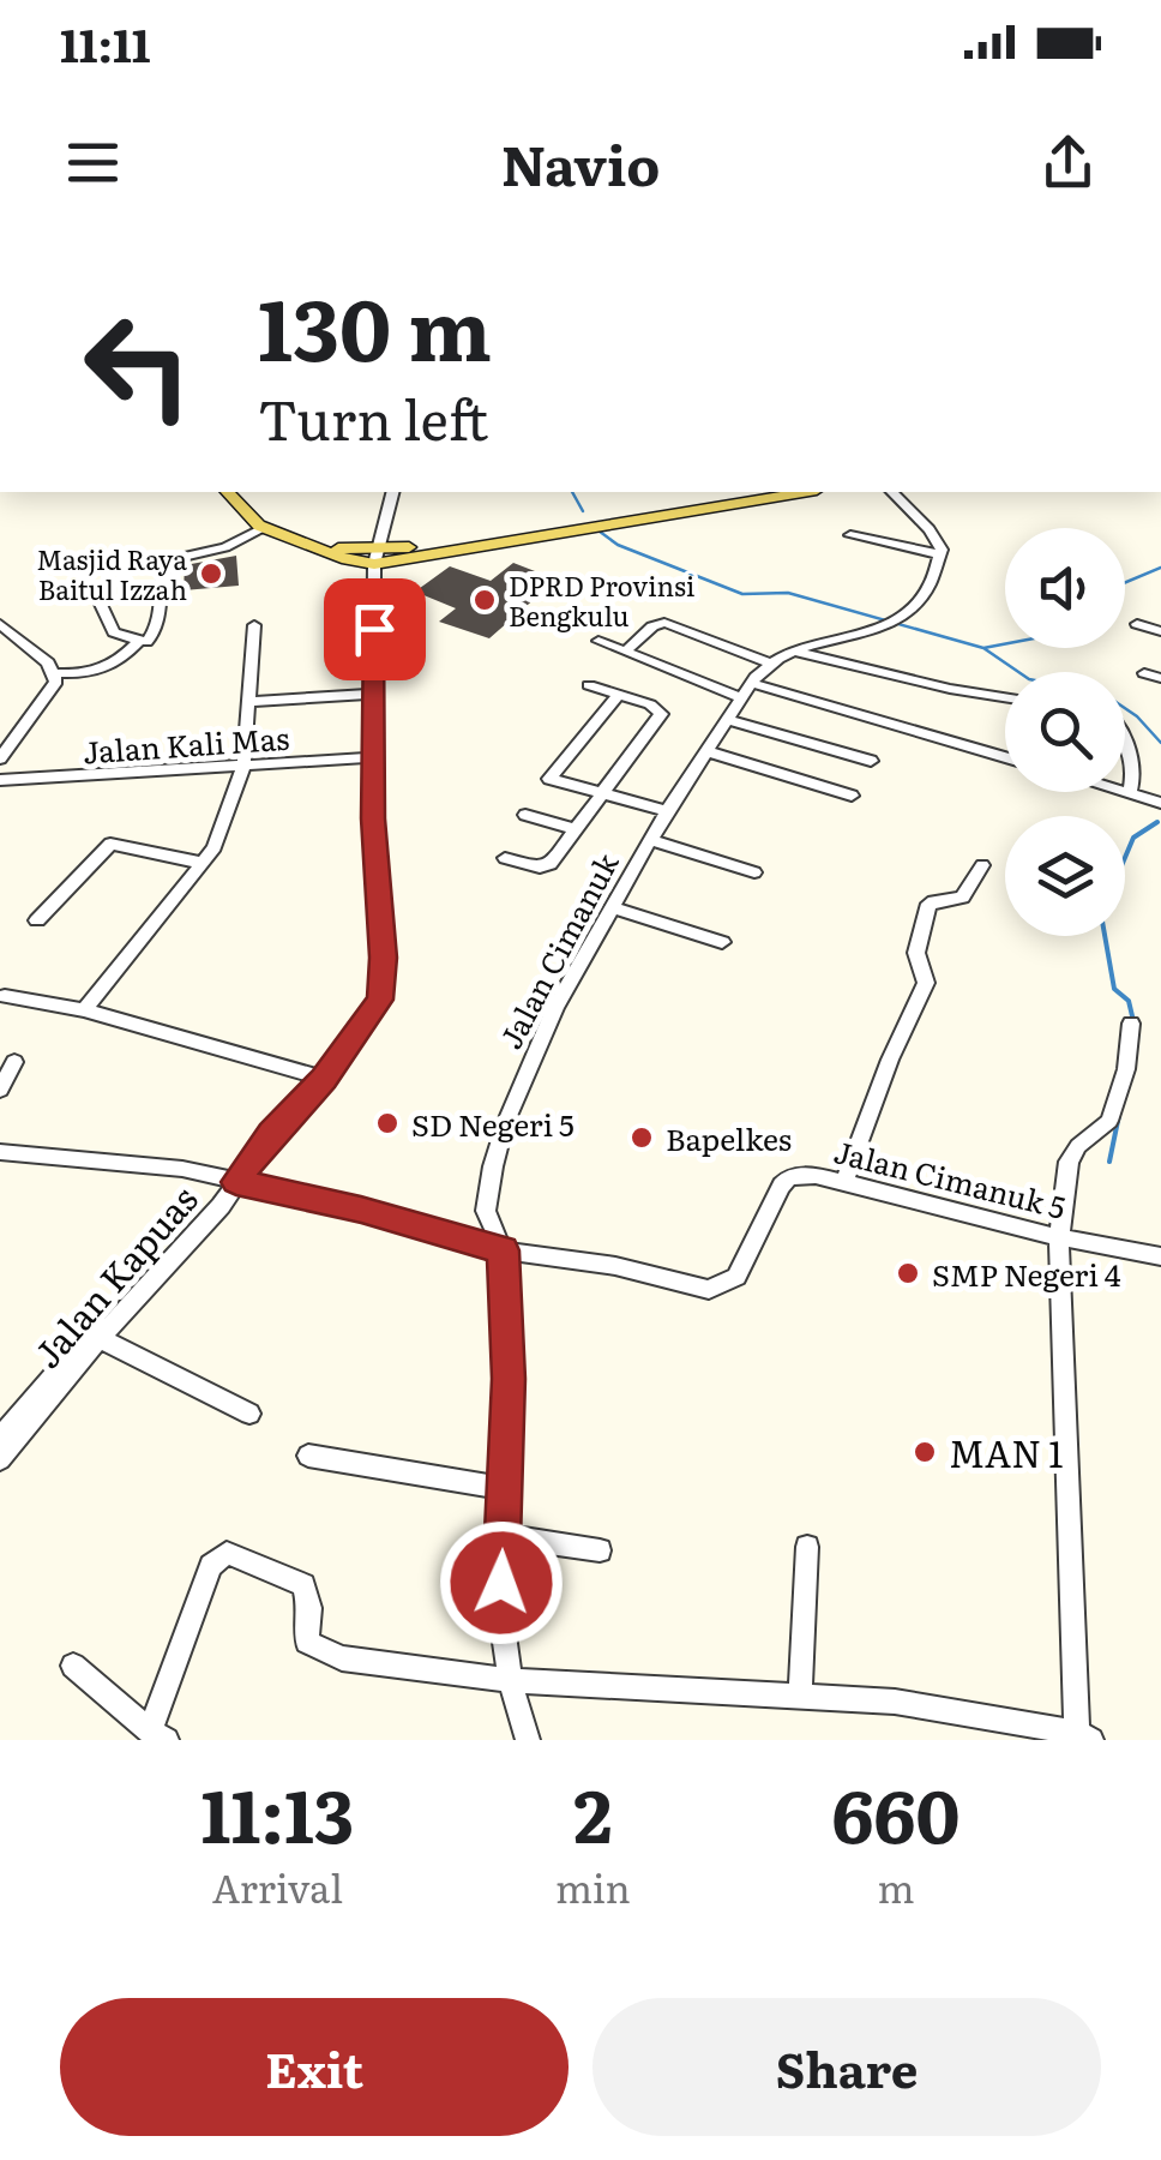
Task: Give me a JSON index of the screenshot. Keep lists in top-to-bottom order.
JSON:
{
  "streets": {
    "street": [
      "Jalan Kali Mas",
      "Jalan Cimanuk",
      "Jalan Cimanuk 5",
      "Jalan Kapuas"
    ]
  },
  "crossings": [
    ["Jalan Cimanuk", "Jalan Cimanuk 5"]
  ],
  "places": [
    "Masjid Raya Baitul Izzah",
    "DPRD Provinsi Bengkulu",
    "SD Negeri 5",
    "Bapelkes",
    "SMP Negeri 4",
    "MAN 1"
  ],
  "page": {
    "status": "11:11",
    "header": "Navio",
    "turn": ["130 m", "Turn left"],
    "eta": [
      "11:13",
      "Arrival",
      "2",
      "min",
      "660",
      "m"
    ],
    "buttons": ["Exit", "Share"]
  }
}
